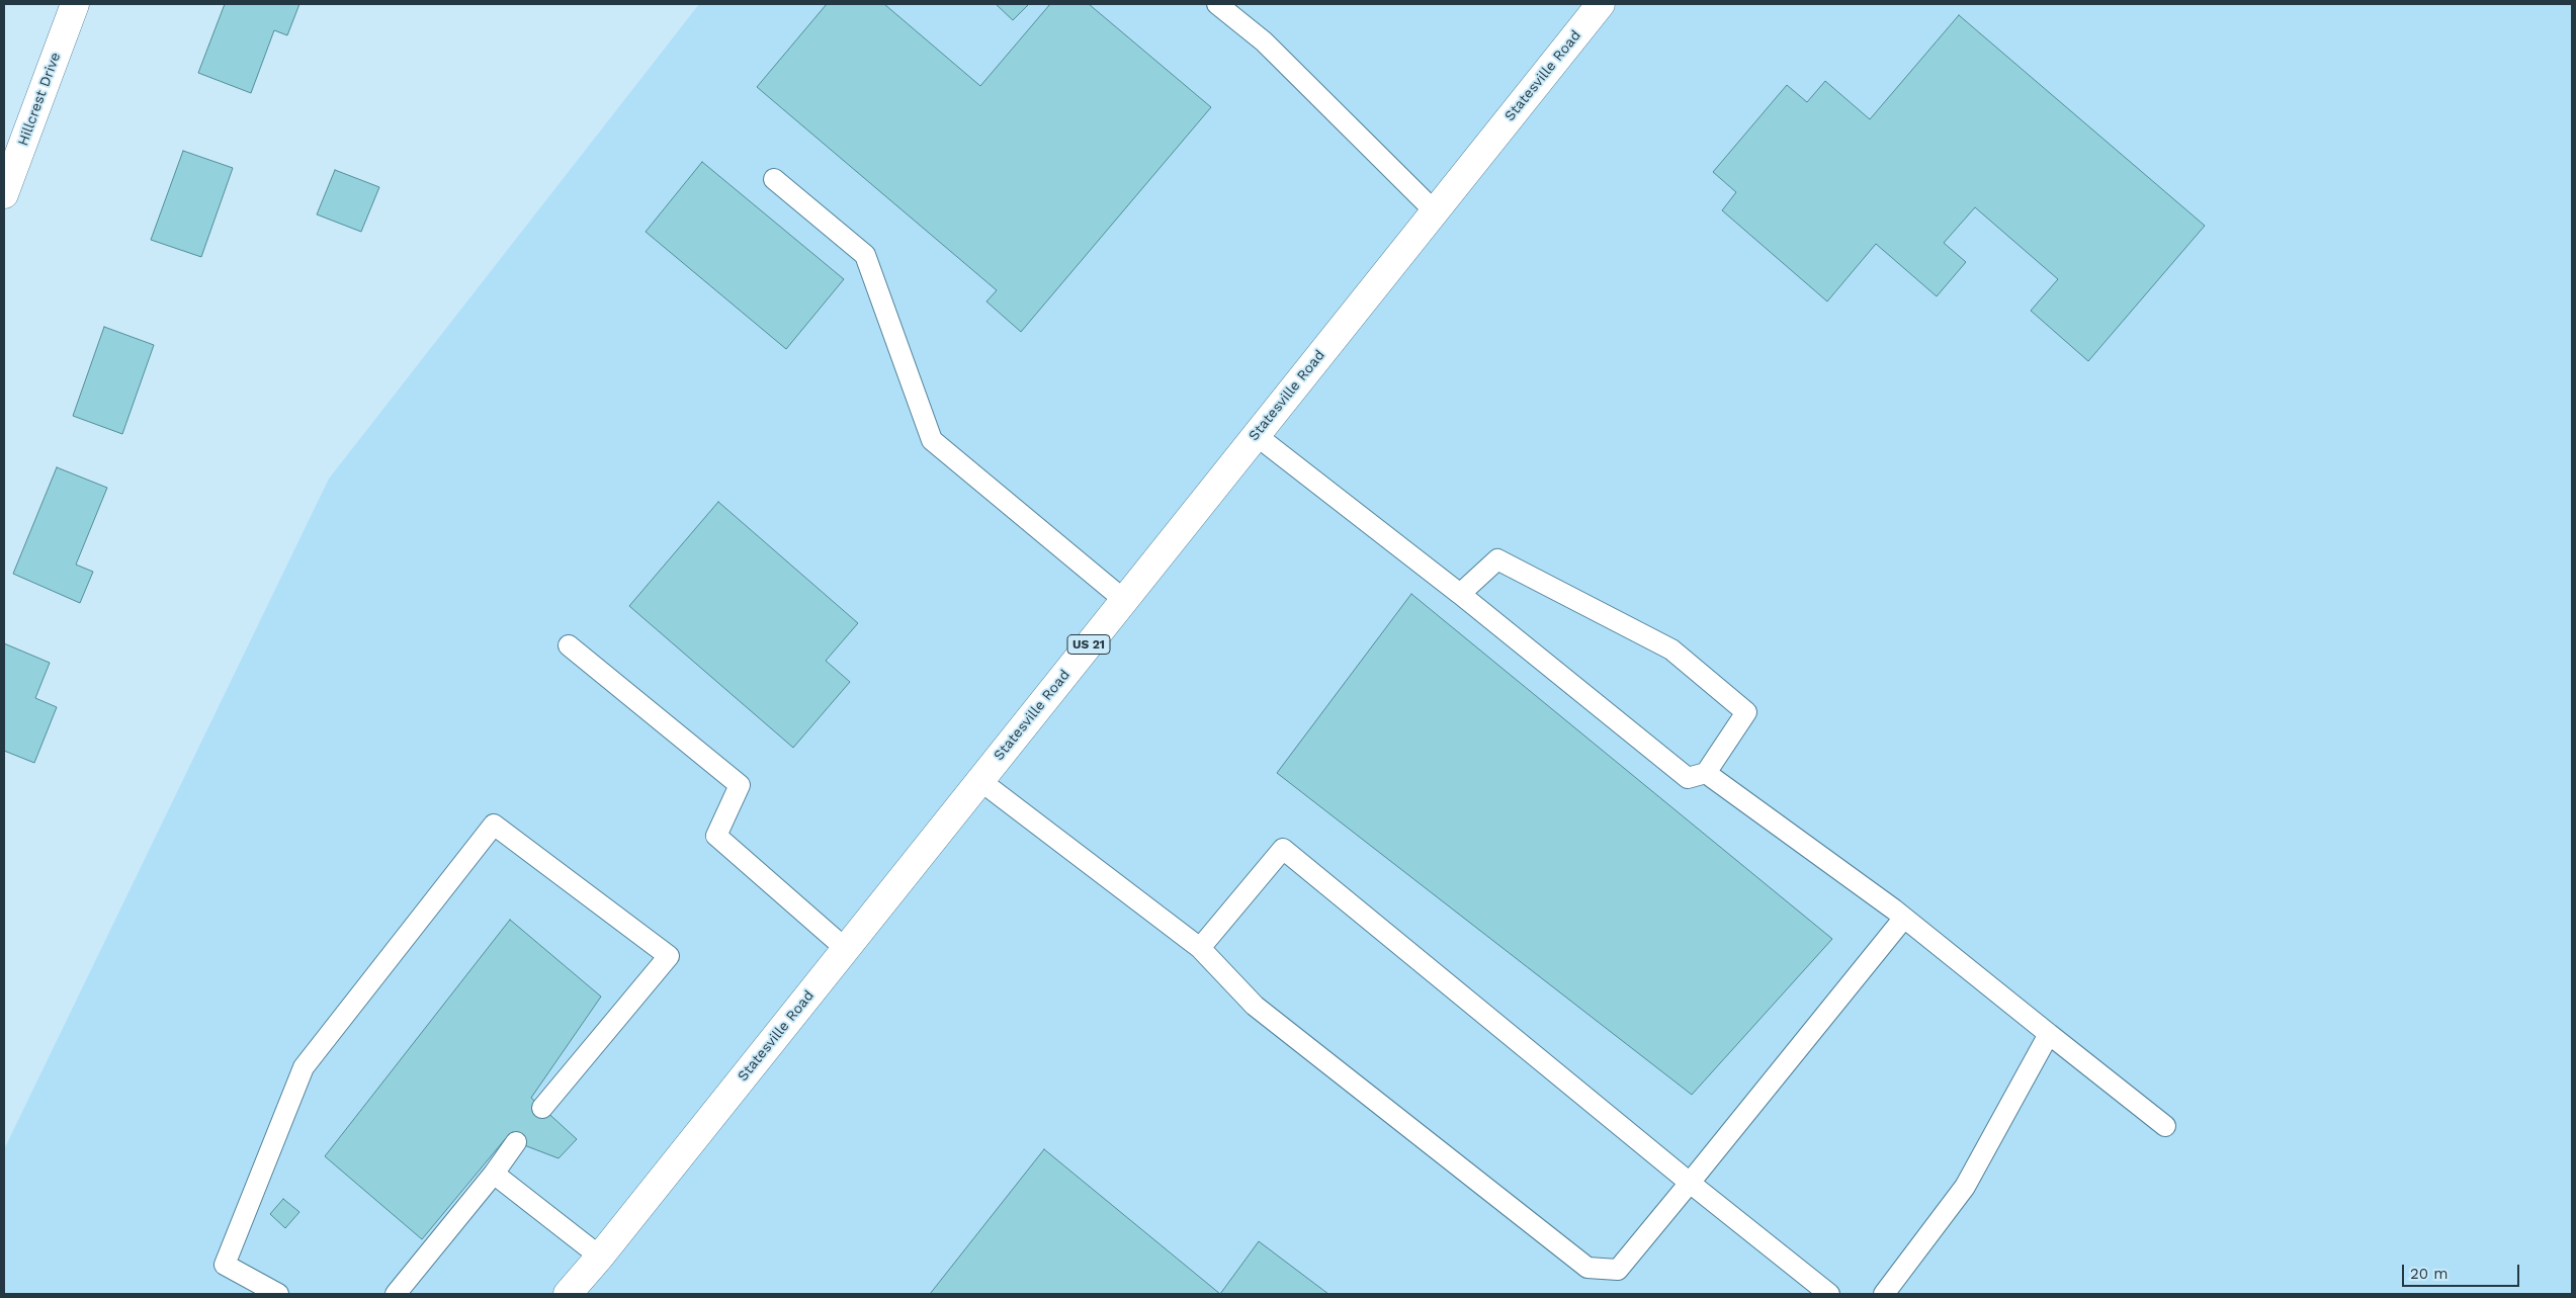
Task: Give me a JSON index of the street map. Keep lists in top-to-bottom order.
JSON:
{
  "streets": {
    "main road": ["Statesville Road", "Hillcrest Drive", "US 21"]
  },
  "scale_bar": "20 m"
}
